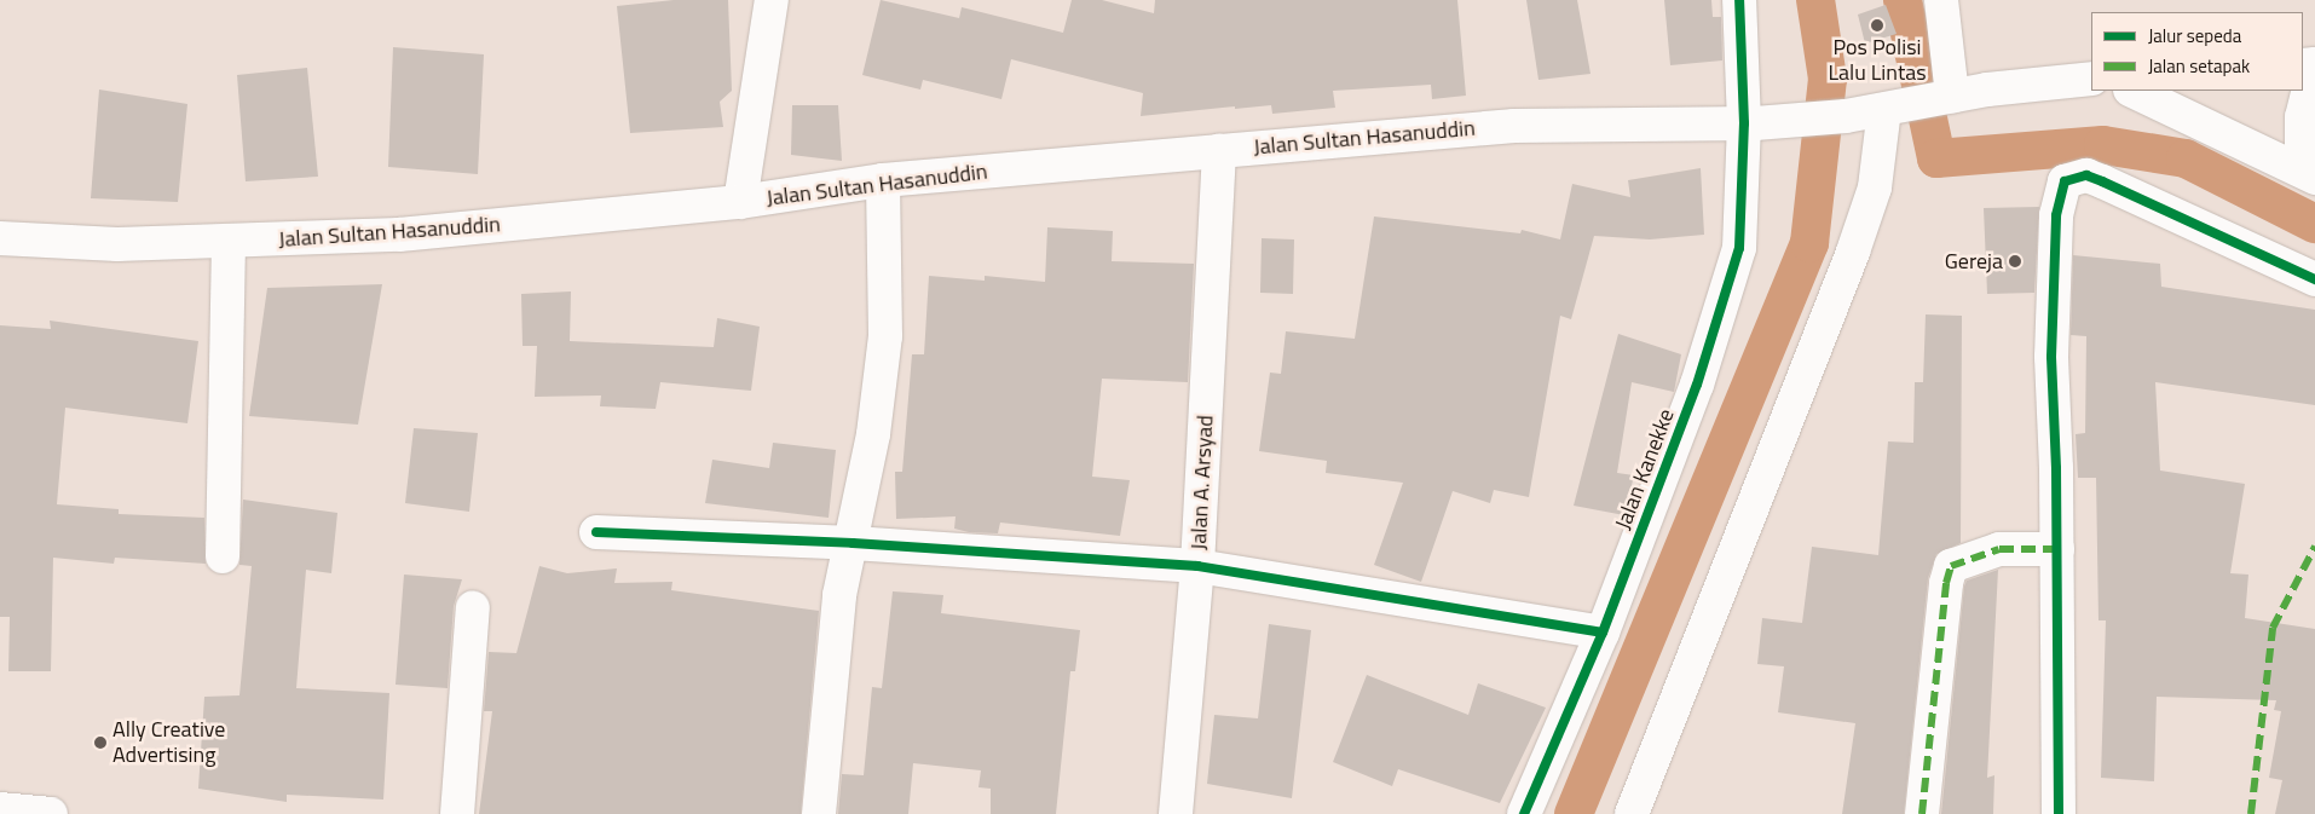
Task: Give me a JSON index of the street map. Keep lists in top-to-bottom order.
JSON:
{
  "streets": {
    "main road": ["Jalan Sultan Hasanuddin", "Jalan Kanekke", "Jalan A. Arsyad"]
  },
  "crossings": [
    ["Jalan Sultan Hasanuddin", "Jalan Kanekke"],
    ["Jalan Sultan Hasanuddin", "Jalan A. Arsyad"]
  ],
  "places": ["Pos Polisi Lalu Lintas", "Gereja", "Ally Creative Advertising"],
  "legend": ["Jalur sepeda", "Jalan setapak"]
}
